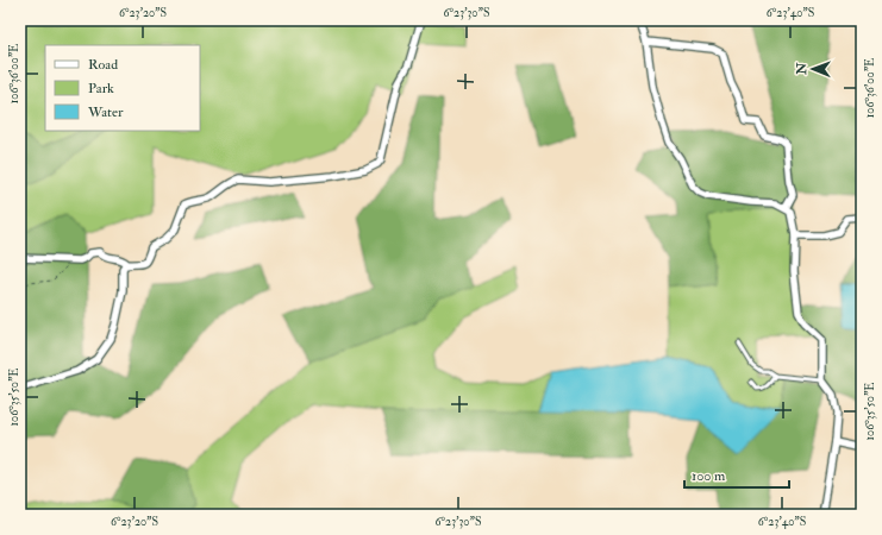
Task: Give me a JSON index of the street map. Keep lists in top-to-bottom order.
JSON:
{
  "legend": ["Road", "Park", "Water"],
  "scale_bar": "100 m",
  "north": "left",
  "coordinates": [
    "6°23'20\"S",
    "6°23'30\"S",
    "6°23'40\"S",
    "106°36'00\"E",
    "106°35'50\"E"
  ]
}
